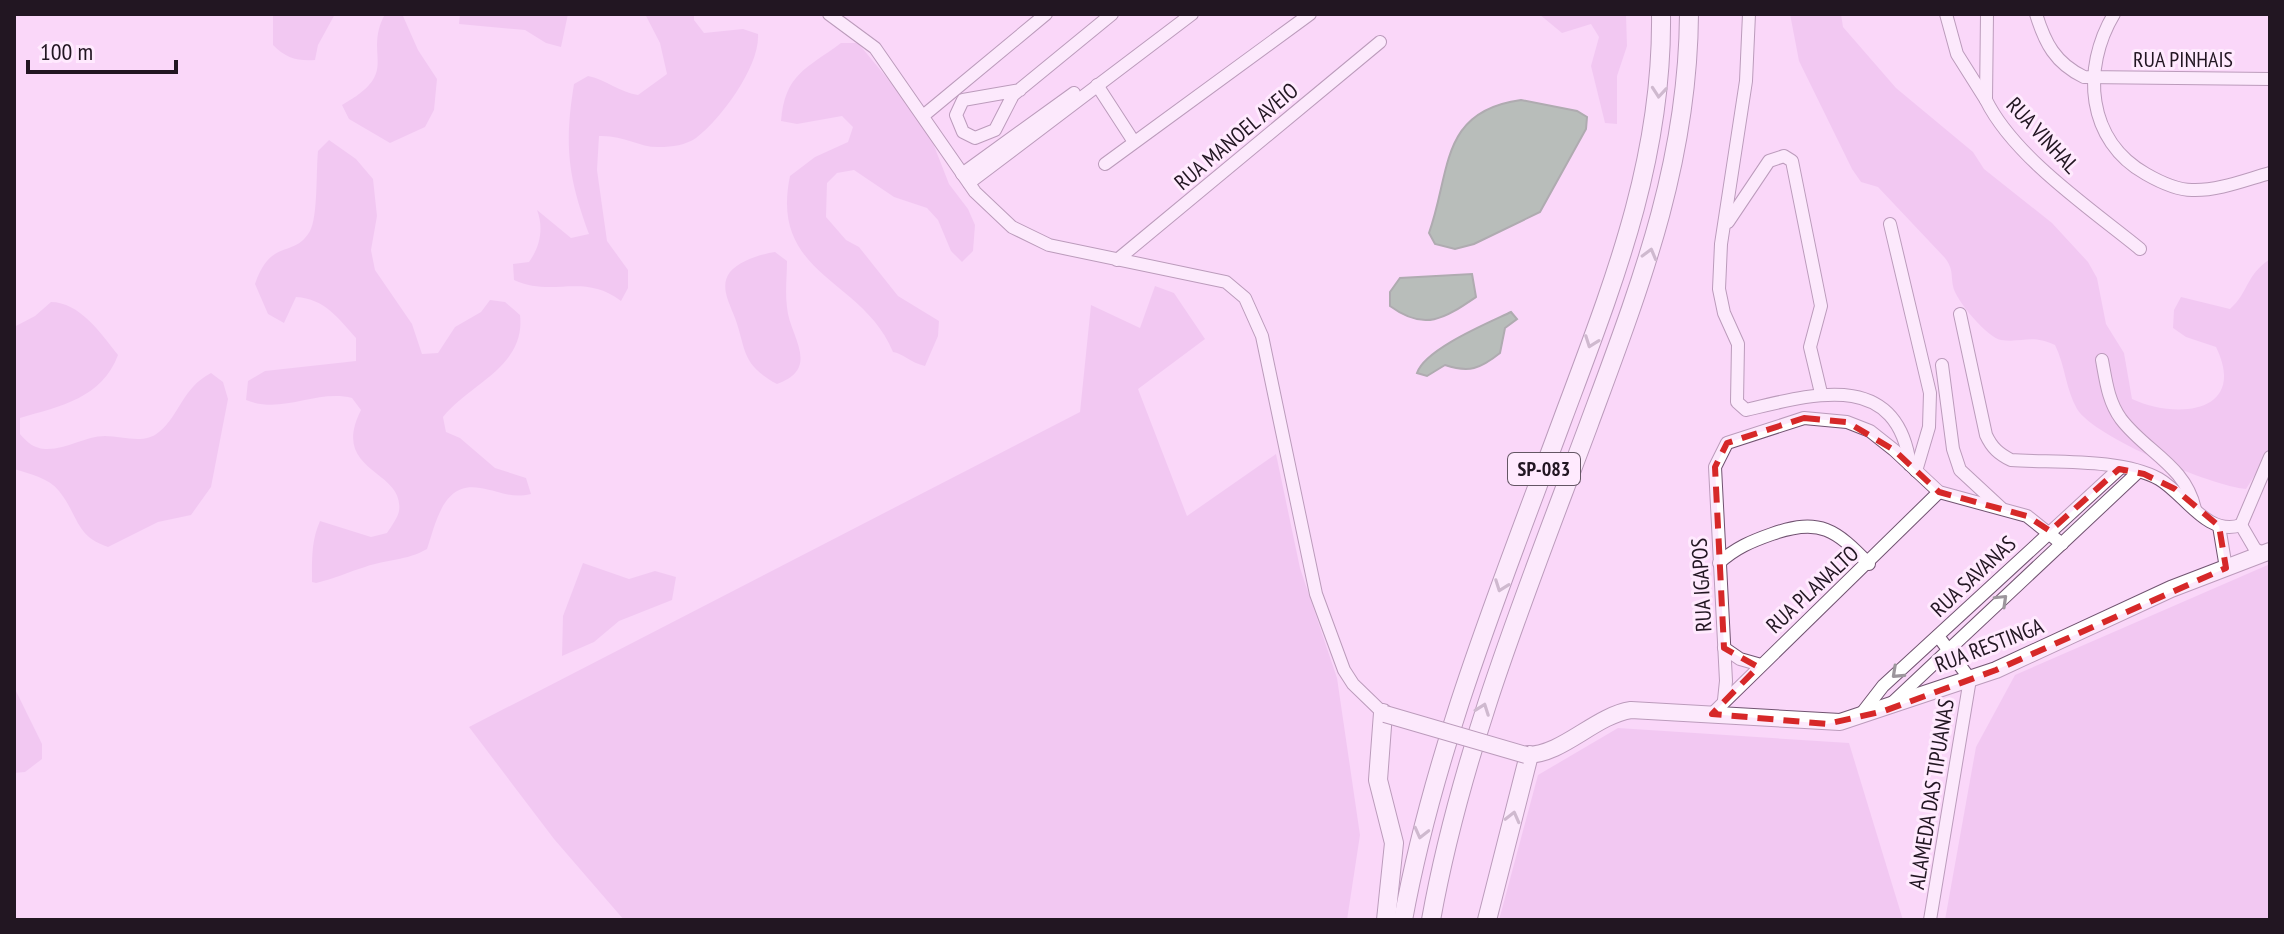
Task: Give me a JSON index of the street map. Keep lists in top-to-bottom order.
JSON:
{
  "streets": {
    "highway": ["SP-083"],
    "main road": ["RUA RESTINGA"],
    "street": [
      "RUA PINHAIS",
      "RUA VINHAL",
      "RUA MANOEL AVEIO",
      "RUA SAVANAS",
      "RUA IGAPOS",
      "RUA PLANALTO",
      "ALAMEDA DAS TIPUANAS"
    ]
  },
  "crossings": [
    ["RUA SAVANAS", "RUA RESTINGA"],
    ["RUA SAVANAS", "ALAMEDA DAS TIPUANAS"],
    ["RUA IGAPOS", "RUA PLANALTO"],
    ["RUA PLANALTO", "RUA RESTINGA"],
    ["RUA RESTINGA", "ALAMEDA DAS TIPUANAS"]
  ],
  "scale_bar": "100 m"
}
